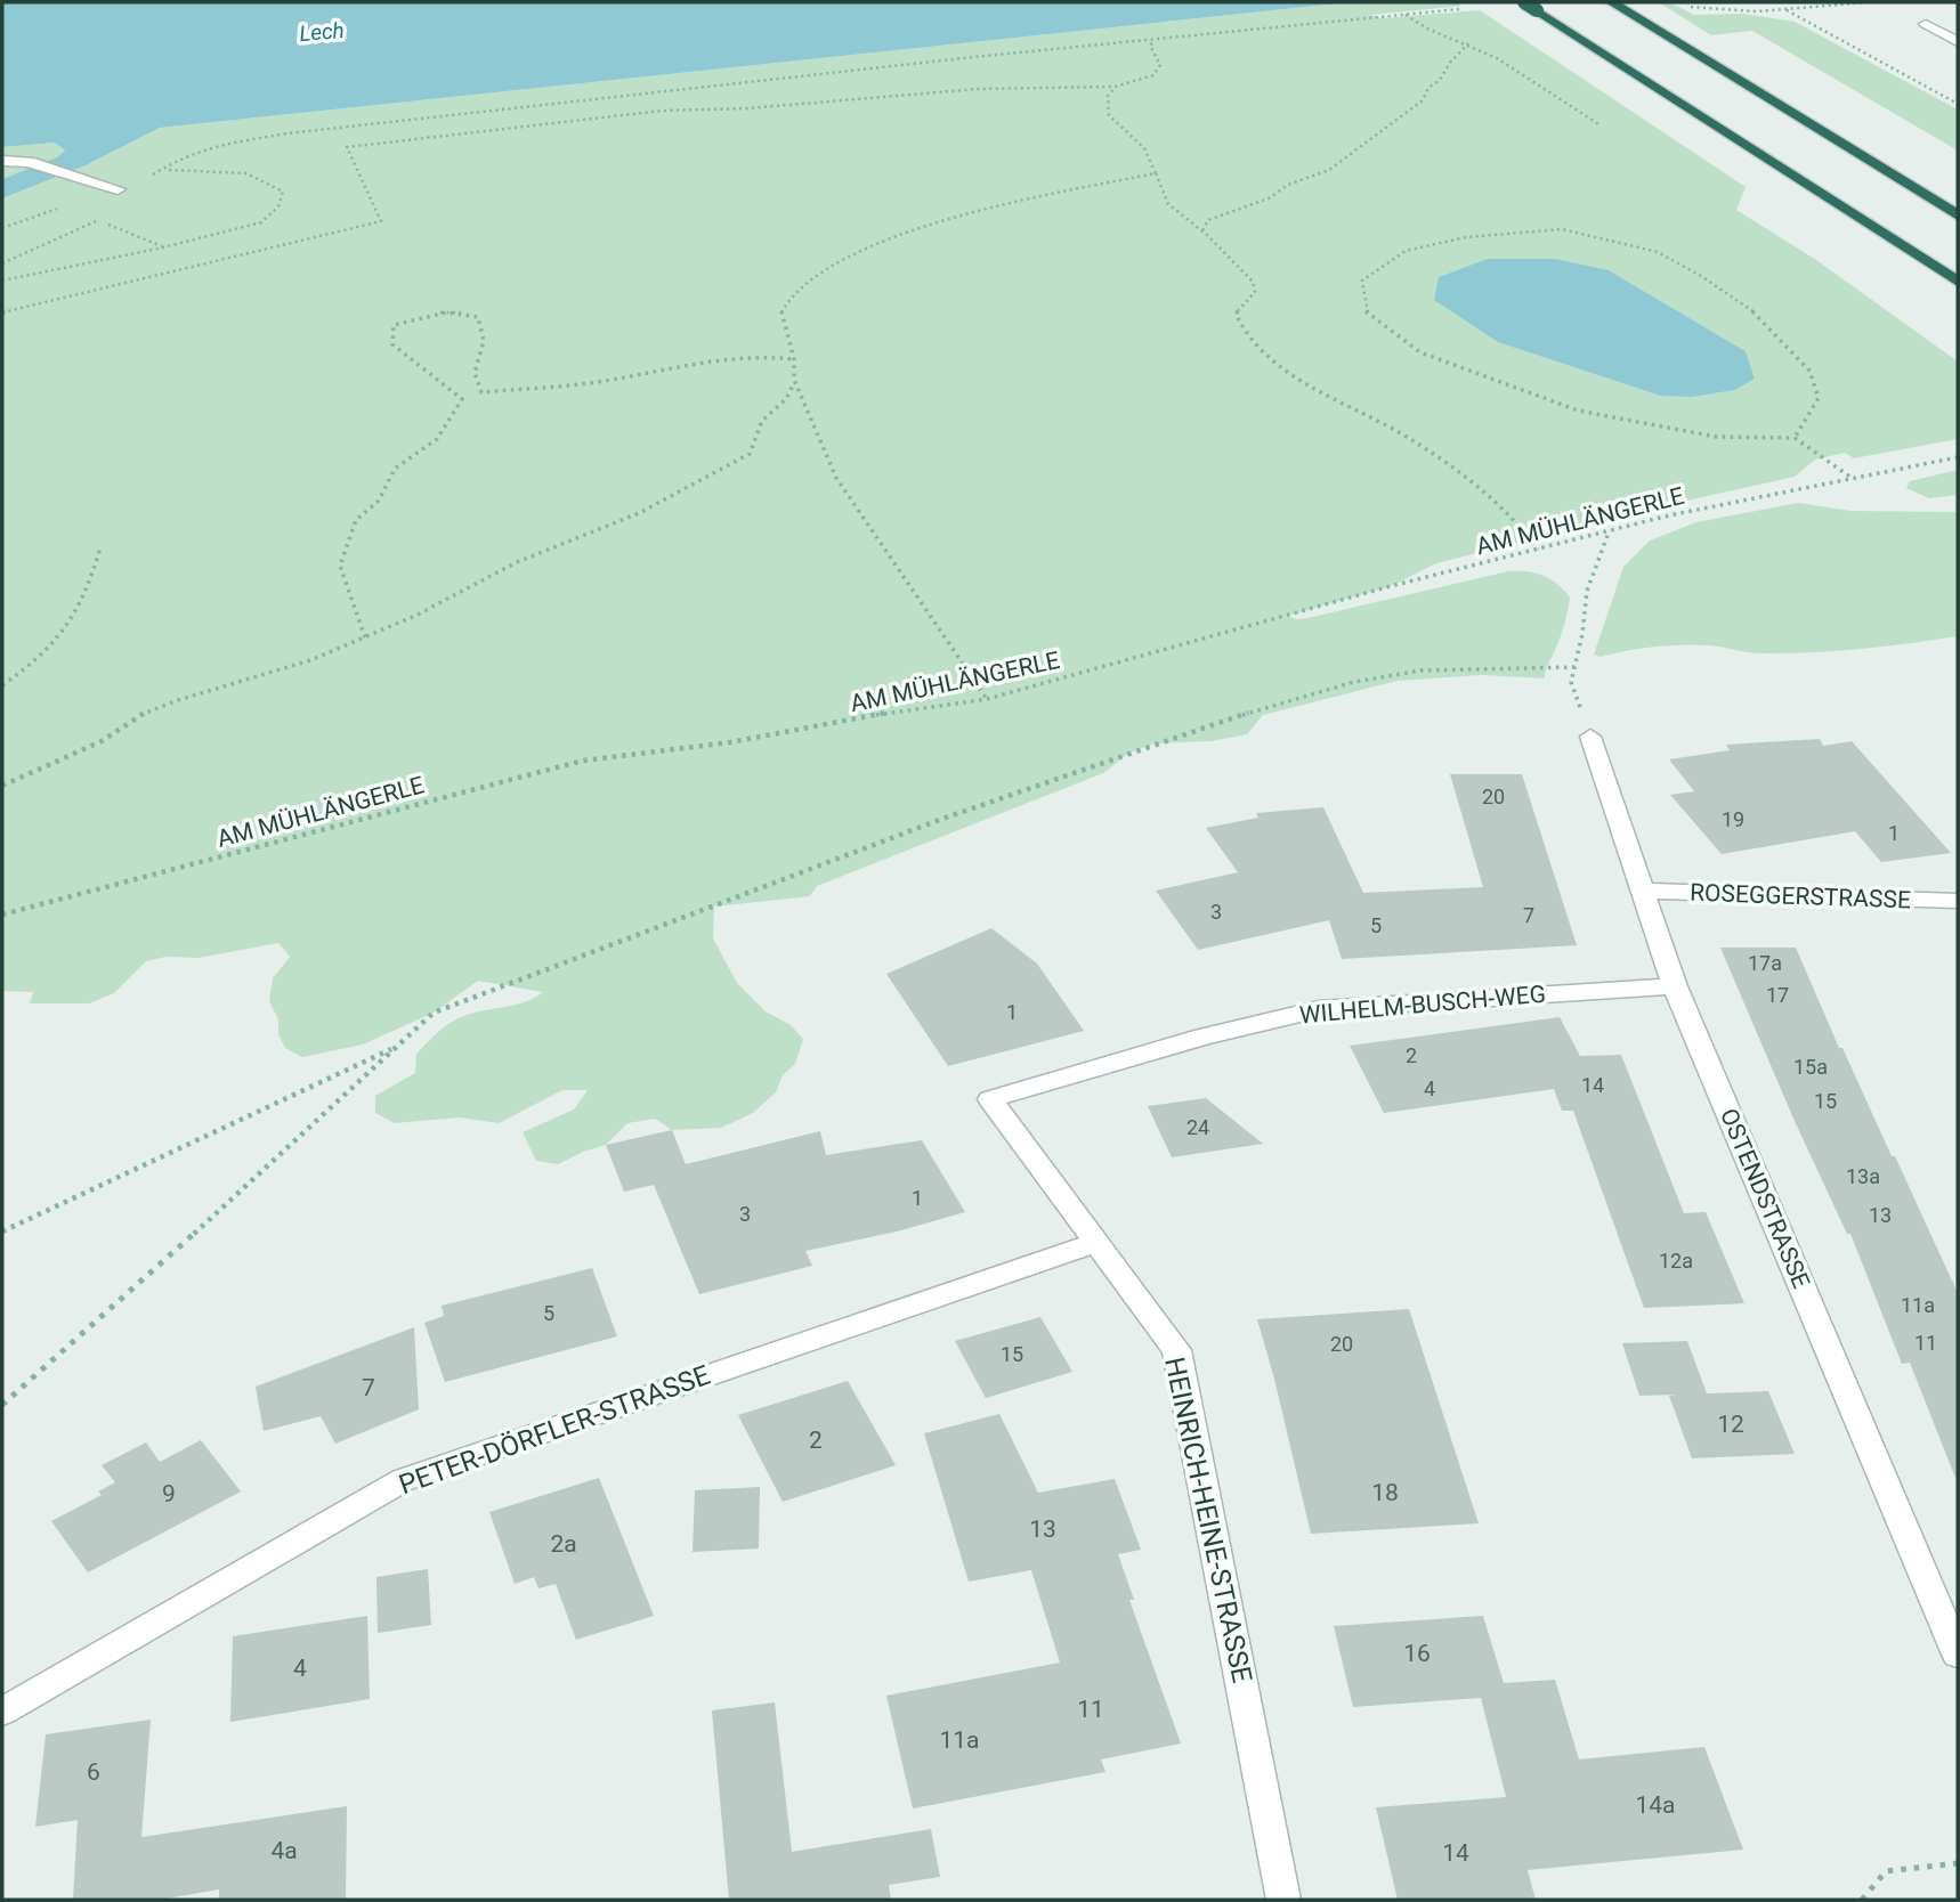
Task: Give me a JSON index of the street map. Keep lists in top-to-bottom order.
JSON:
{
  "streets": {
    "street": [
      "ROSEGGERSTRASSE",
      "WILHELM-BUSCH-WEG",
      "OSTENDSTRASSE",
      "PETER-DÖRFLER-STRASSE",
      "HEINRICH-HEINE-STRASSE"
    ],
    "path": ["AM MÜHLÄNGERLE"]
  },
  "crossings": [
    ["ROSEGGERSTRASSE", "OSTENDSTRASSE"],
    ["WILHELM-BUSCH-WEG", "OSTENDSTRASSE"],
    ["WILHELM-BUSCH-WEG", "HEINRICH-HEINE-STRASSE"],
    ["PETER-DÖRFLER-STRASSE", "HEINRICH-HEINE-STRASSE"]
  ],
  "water": ["Lech"],
  "house_numbers": [
    "20",
    "19",
    "1",
    "3",
    "7",
    "5",
    "17a",
    "17",
    "1",
    "2",
    "15a",
    "14",
    "4",
    "15",
    "24",
    "13a",
    "1",
    "3",
    "13",
    "12a",
    "11a",
    "5",
    "11",
    "20",
    "15",
    "7",
    "12",
    "2",
    "18",
    "9",
    "13",
    "2a",
    "16",
    "4",
    "11",
    "11a",
    "6",
    "14a",
    "4a",
    "14"
  ]
}
